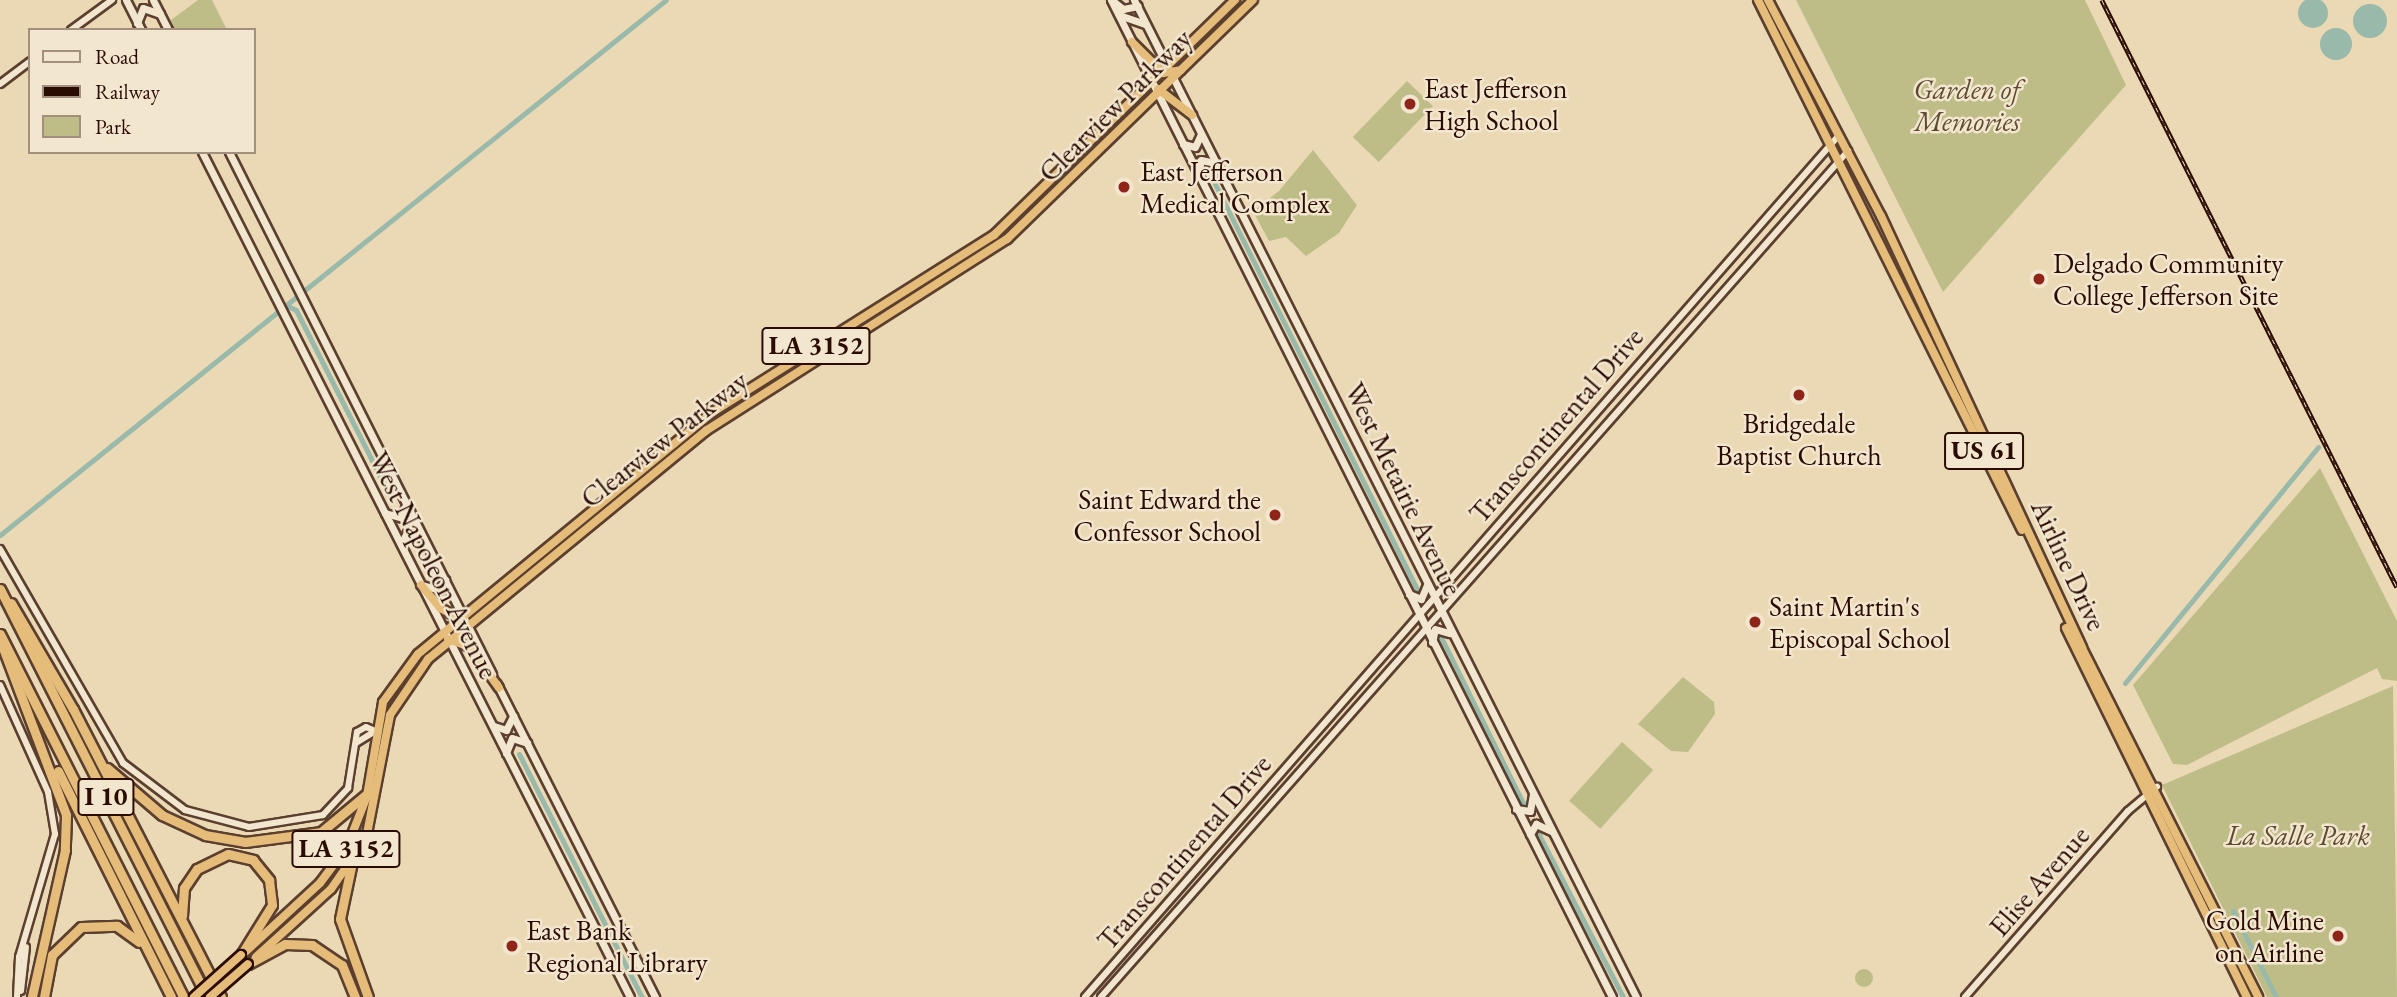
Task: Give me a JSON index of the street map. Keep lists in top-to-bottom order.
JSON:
{
  "streets": {
    "highway": [
      "Clearview Parkway",
      "LA 3152",
      "US 61",
      "Airline Drive",
      "I 10"
    ],
    "main road": ["West Metairie Avenue", "West Napoleon Avenue"],
    "street": ["Transcontinental Drive", "Elise Avenue"]
  },
  "crossings": [
    ["Clearview Parkway", "West Metairie Avenue"],
    ["Clearview Parkway", "West Napoleon Avenue"],
    ["Clearview Parkway", "I 10"],
    ["Transcontinental Drive", "West Metairie Avenue"],
    ["Transcontinental Drive", "Airline Drive"],
    ["Airline Drive", "Elise Avenue"]
  ],
  "parks": ["Garden of Memories", "La Salle Park"],
  "places": [
    "East Jefferson High School",
    "East Jefferson Medical Complex",
    "Delgado Community College Jefferson Site",
    "Bridgedale Baptist Church",
    "Saint Edward the Confessor School",
    "Saint Martin's Episcopal School",
    "Gold Mine on Airline",
    "East Bank Regional Library"
  ],
  "legend": ["Road", "Railway", "Park"]
}
